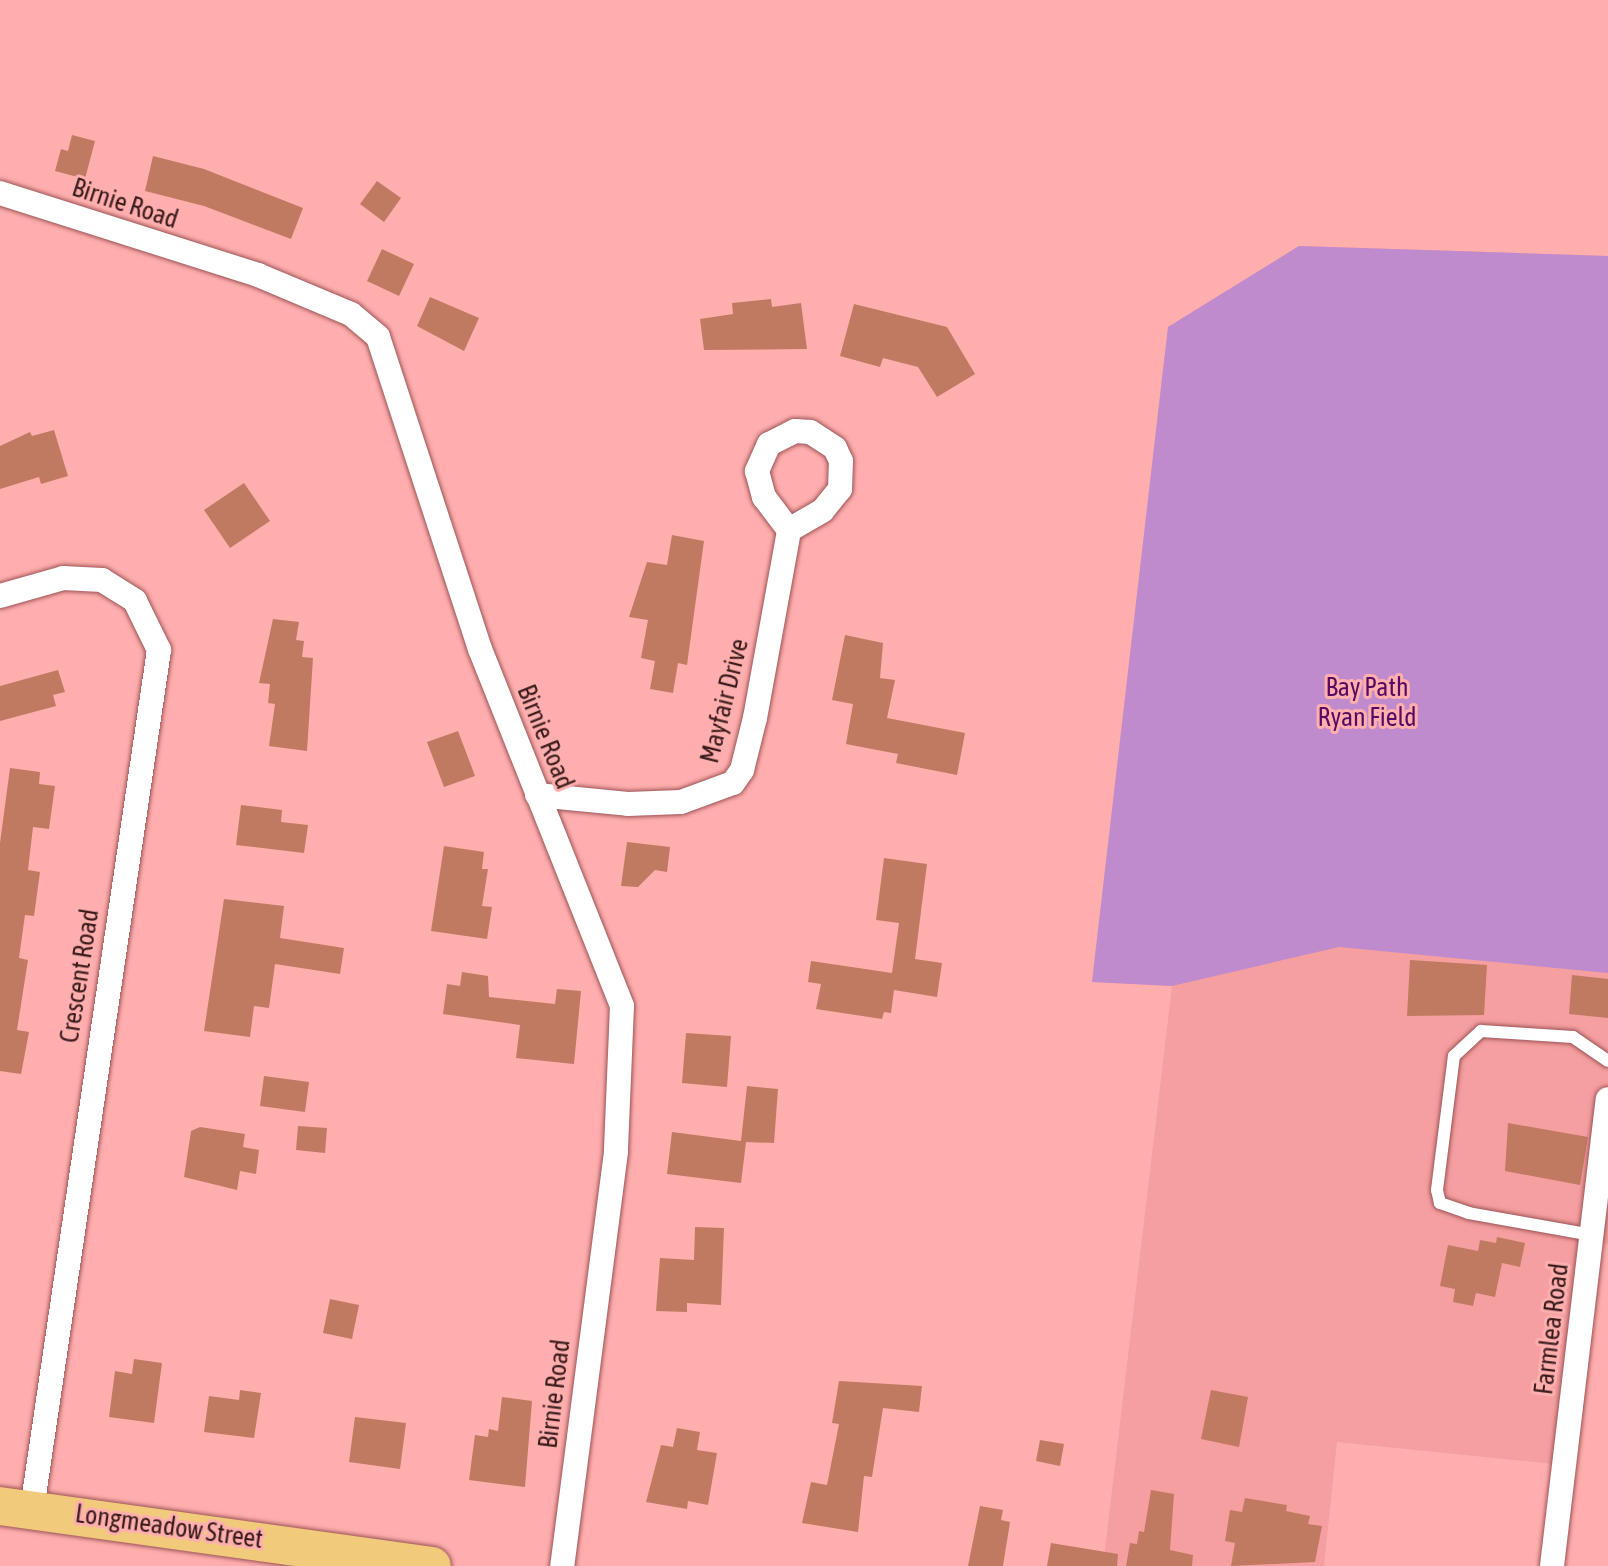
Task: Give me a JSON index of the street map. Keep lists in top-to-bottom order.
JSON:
{
  "streets": {
    "main road": ["Longmeadow Street"],
    "street": [
      "Birnie Road",
      "Mayfair Drive",
      "Crescent Road",
      "Farmlea Road"
    ]
  },
  "crossings": [
    ["Birnie Road", "Mayfair Drive"],
    ["Crescent Road", "Longmeadow Street"]
  ],
  "parks": ["Bay Path Ryan Field"]
}
